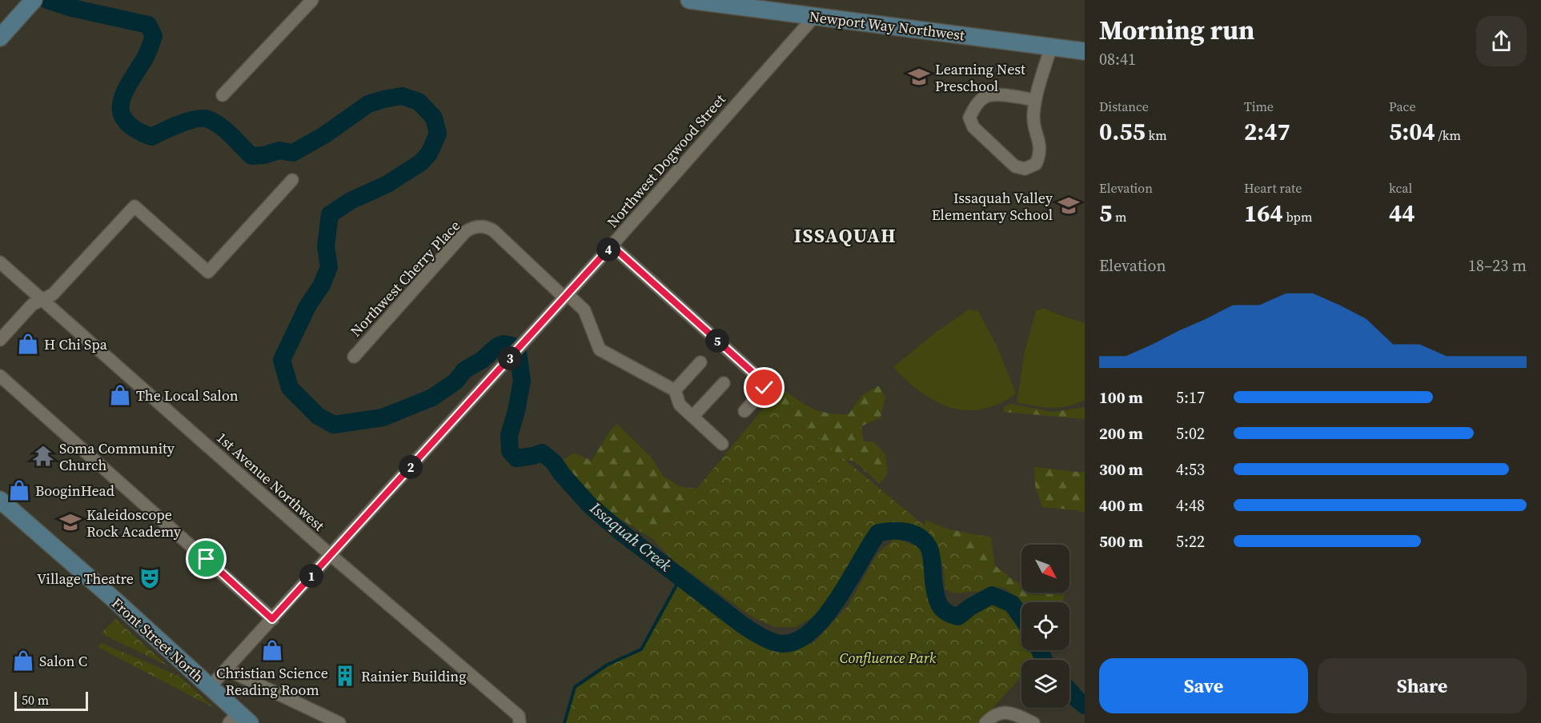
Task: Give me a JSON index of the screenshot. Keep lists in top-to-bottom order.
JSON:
{
  "streets": {
    "street": [
      "Newport Way Northwest",
      "Northwest Dogwood Street",
      "Northwest Cherry Place",
      "1st Avenue Northwest",
      "Front Street North"
    ]
  },
  "crossings": [
    ["Newport Way Northwest", "Northwest Dogwood Street"],
    ["Northwest Dogwood Street", "Northwest Cherry Place"],
    ["Northwest Dogwood Street", "1st Avenue Northwest"],
    ["Northwest Dogwood Street", "Front Street North"]
  ],
  "districts": ["ISSAQUAH"],
  "water": ["Issaquah Creek"],
  "parks": ["Confluence Park"],
  "places": {
    "school or university": ["Learning Nest Preschool", "Issaquah Valley Elementary School", "Kaleidoscope Rock Academy"],
    "shop": [
      "H Chi Spa",
      "The Local Salon",
      "BooginHead",
      "Christian Science Reading Room",
      "Salon C"
    ],
    "temple": ["Soma Community Church"],
    "theatre": ["Village Theatre"],
    "building": ["Rainier Building"]
  },
  "scale_bar": "50 m",
  "north": "bottom right",
  "page": {
    "heading": ["Morning run", "08:41"],
    "stats": [
      ["Distance", "0.55 km"],
      ["Time", "2:47"],
      ["Pace", "5:04 /km"],
      ["Elevation", "5 m"],
      ["Heart rate", "164 bpm"],
      ["kcal", "44"]
    ],
    "pins": [
      "4",
      "5",
      "3",
      "2",
      "1"
    ],
    "chart": ["Elevation", "18–23 m"],
    "list": [
      {
        "name": "100 m",
        "note": "5:17"
      },
      {
        "name": "200 m",
        "note": "5:02"
      },
      {
        "name": "300 m",
        "note": "4:53"
      },
      {
        "name": "400 m",
        "note": "4:48"
      },
      {
        "name": "500 m",
        "note": "5:22"
      }
    ],
    "buttons": ["Save", "Share"],
    "scale": "50 m"
  }
}
